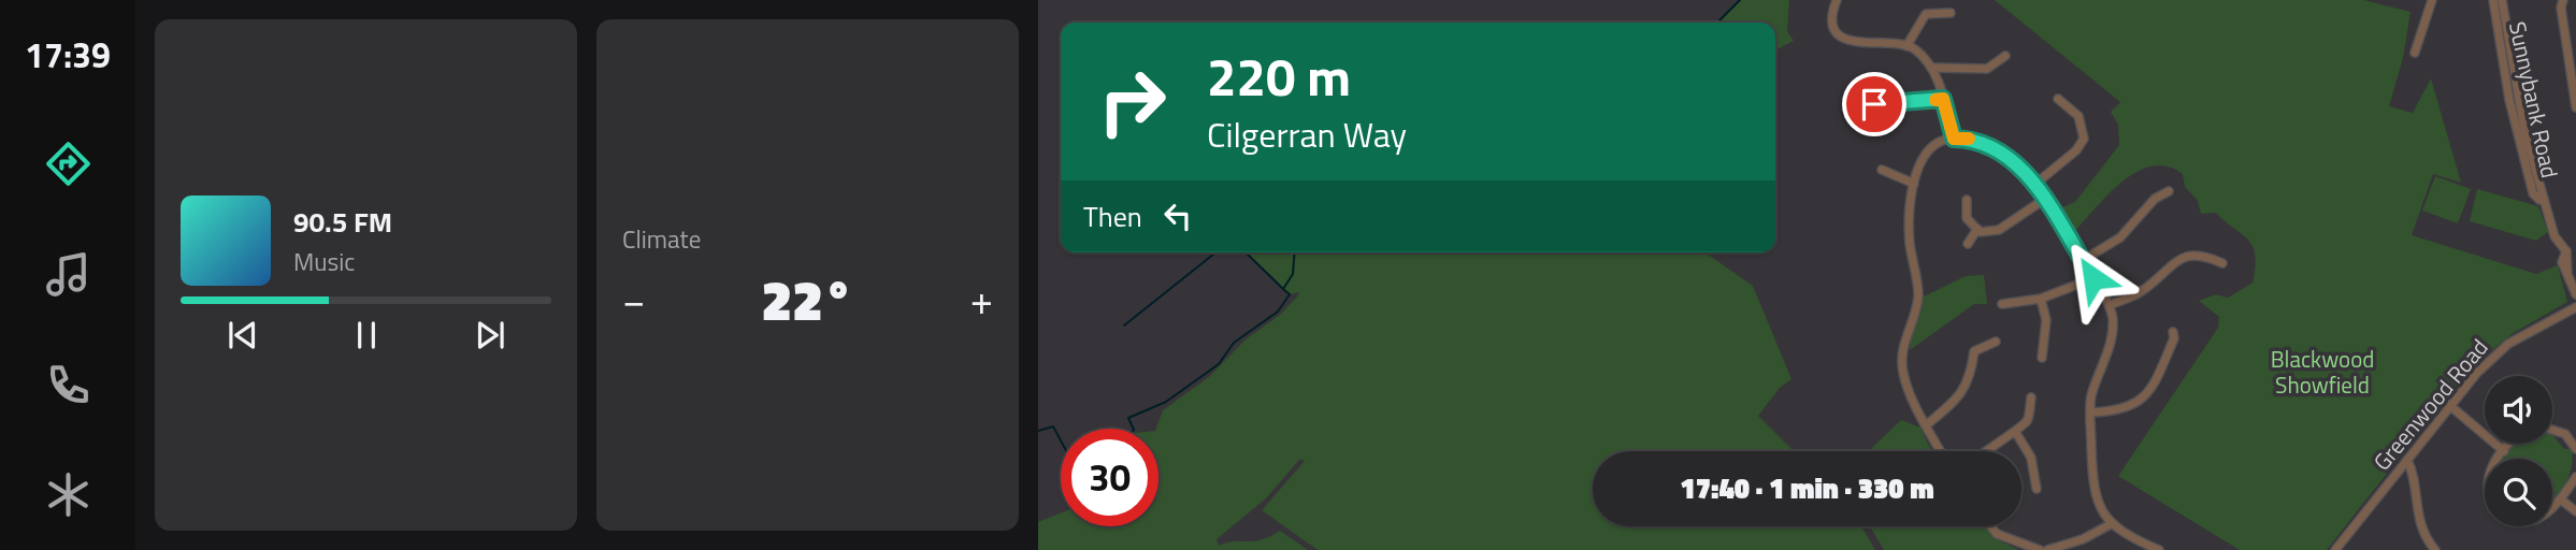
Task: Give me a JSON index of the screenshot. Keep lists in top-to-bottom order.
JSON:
{
  "streets": {
    "street": ["Sunnybank Road", "Greenwood Road"]
  },
  "parks": ["Blackwood Showfield"],
  "page": {
    "tabs": "17:39",
    "tile": "Climate",
    "turn": ["220 m", "Cilgerran Way"],
    "then": "Then",
    "song": ["90.5 FM", "Music"],
    "heat": ["−", "22°", "+"],
    "limit": "30",
    "trip": "17:40 · 1 min · 330 m"
  }
}
